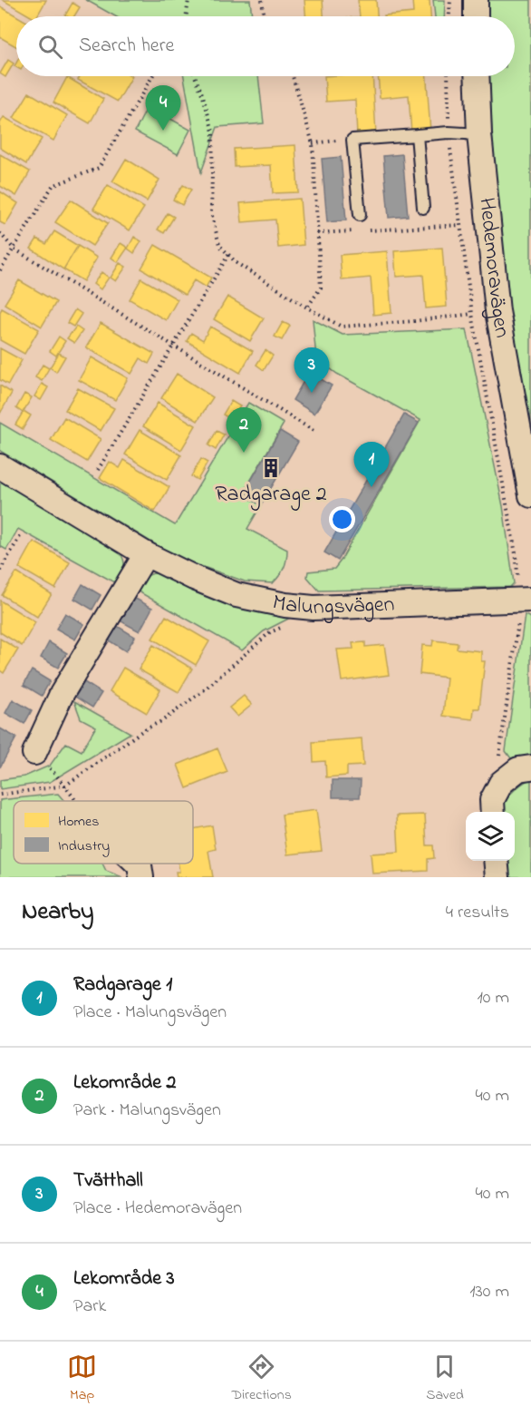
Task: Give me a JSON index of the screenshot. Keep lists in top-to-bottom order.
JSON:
{
  "streets": {
    "street": ["Hedemoravägen", "Malungsvägen"]
  },
  "places": {
    "building": ["Radgarage 2"]
  },
  "legend": ["Homes", "Industry"],
  "page": {
    "search": "Search here",
    "pins": [
      "4",
      "3",
      "2",
      "1"
    ],
    "heading": ["Nearby", "4 results"],
    "list": [
      {
        "mark": "1",
        "name": "Radgarage 1",
        "note": "Place · Malungsvägen",
        "value": "10 m"
      },
      {
        "mark": "2",
        "name": "Lekområde 2",
        "note": "Park · Malungsvägen",
        "value": "40 m"
      },
      {
        "mark": "3",
        "name": "Tvätthall",
        "note": "Place · Hedemoravägen",
        "value": "40 m"
      },
      {
        "mark": "4",
        "name": "Lekområde 3",
        "note": "Park",
        "value": "130 m"
      }
    ],
    "nav": ["Map", "Directions", "Saved"]
  }
}
